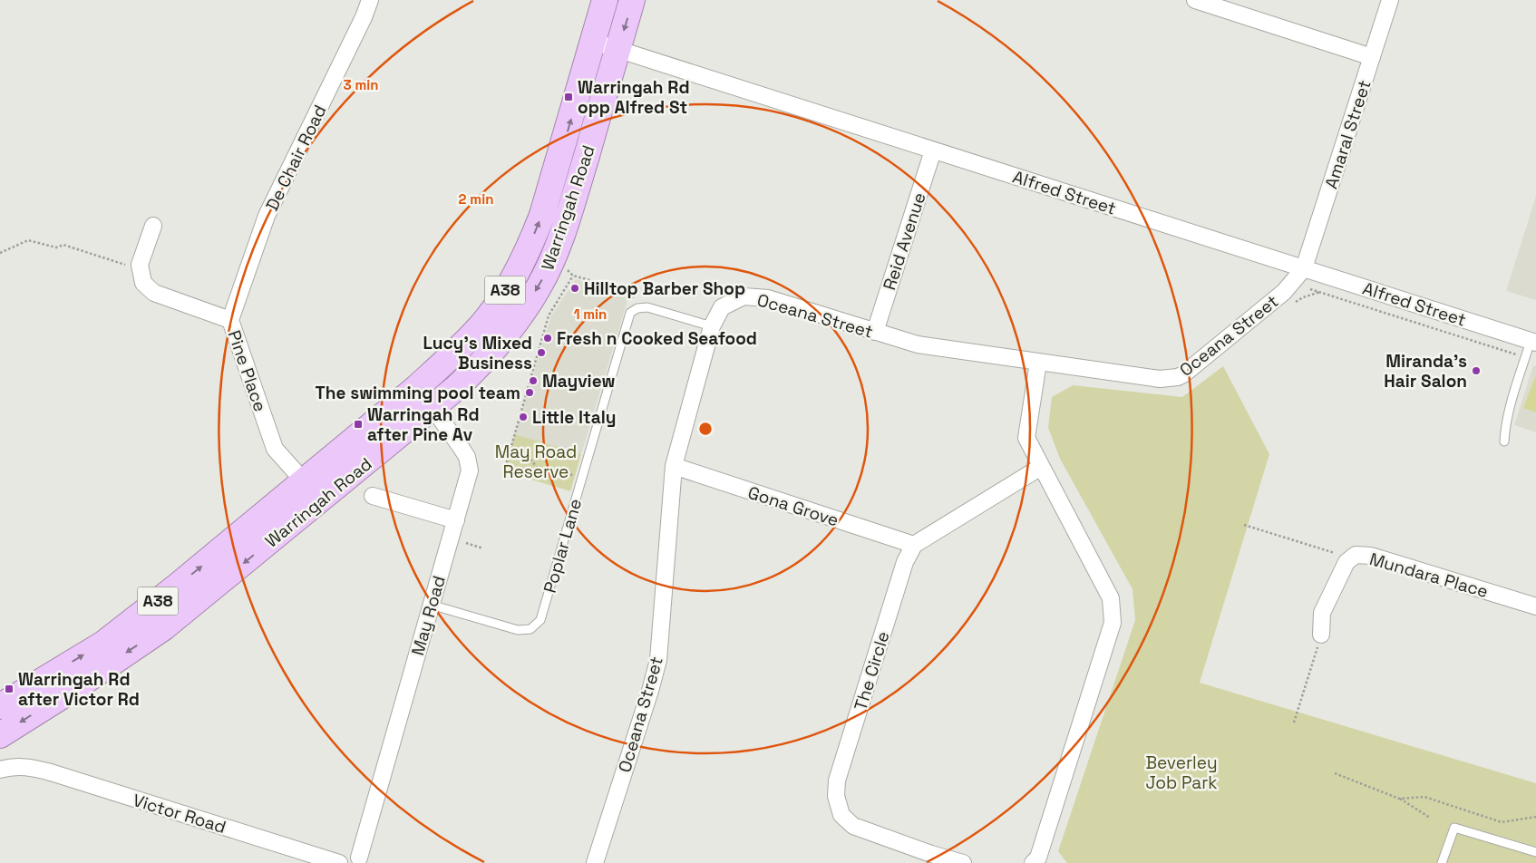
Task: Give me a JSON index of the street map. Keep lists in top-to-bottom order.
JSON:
{
  "streets": {
    "highway": ["Warringah Road", "A38"],
    "street": [
      "Amaral Street",
      "De Chair Road",
      "Alfred Street",
      "Reid Avenue",
      "Oceana Street",
      "Pine Place",
      "Gona Grove",
      "Mundara Place",
      "May Road",
      "The Circle",
      "Victor Road"
    ],
    "lane": ["Poplar Lane"]
  },
  "crossings": [
    ["Amaral Street", "Alfred Street"],
    ["Amaral Street", "Oceana Street"],
    ["De Chair Road", "Pine Place"],
    ["Alfred Street", "Warringah Road"],
    ["Alfred Street", "Reid Avenue"],
    ["Alfred Street", "Oceana Street"],
    ["Warringah Road", "Pine Place"],
    ["Warringah Road", "May Road"],
    ["Reid Avenue", "Oceana Street"],
    ["Oceana Street", "Gona Grove"],
    ["Gona Grove", "The Circle"],
    ["Poplar Lane", "May Road"]
  ],
  "parks": ["May Road Reserve", "Beverley Job Park"],
  "places": {
    "transit": ["Warringah Rd opp Alfred St", "Warringah Rd after Pine Av", "Warringah Rd after Victor Rd"],
    "other": [
      "Hilltop Barber Shop",
      "Fresh n Cooked Seafood",
      "Lucy's Mixed Business",
      "Miranda's Hair Salon",
      "Mayview",
      "The swimming pool team",
      "Little Italy"
    ]
  },
  "rings": ["3 min", "2 min", "1 min"]
}
